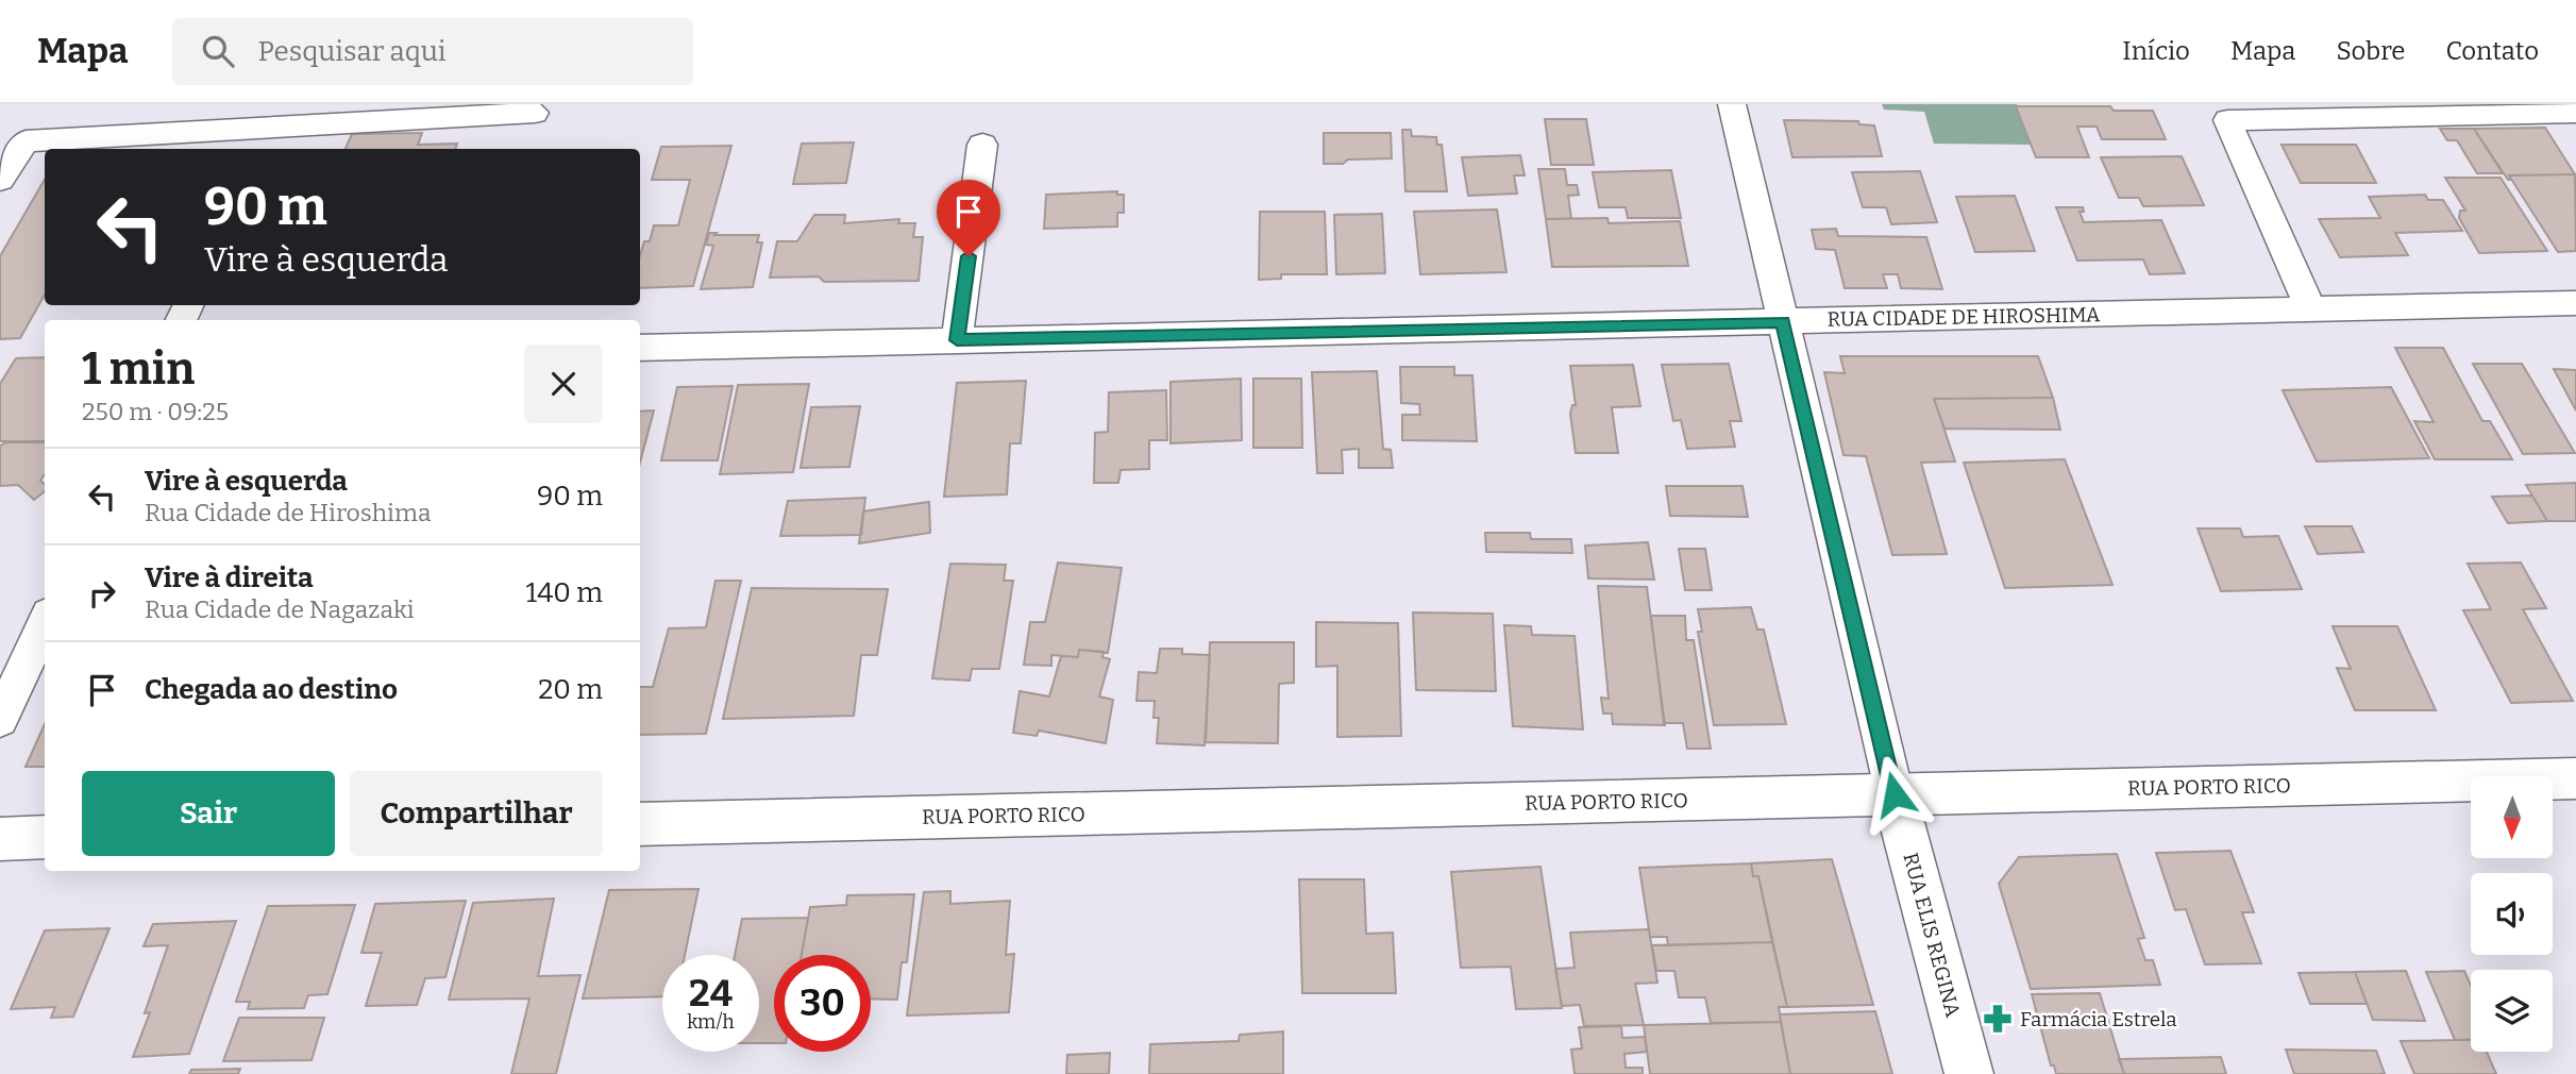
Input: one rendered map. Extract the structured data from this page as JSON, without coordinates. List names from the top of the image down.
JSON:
{
  "streets": {
    "main road": ["RUA PORTO RICO", "RUA ELIS REGINA"],
    "street": ["RUA CIDADE DE HIROSHIMA"]
  },
  "crossings": [
    ["RUA PORTO RICO", "RUA ELIS REGINA"]
  ],
  "places": {
    "pharmacy": ["Farmácia Estrela"]
  },
  "north": "bottom",
  "page": {
    "header": "Mapa",
    "search": "Pesquisar aqui",
    "nav": [
      "Início",
      "Mapa",
      "Sobre",
      "Contato"
    ],
    "turn": ["90 m", "Vire à esquerda"],
    "heading": ["1 min", "250 m · 09:25"],
    "list": [
      {
        "name": "Vire à esquerda",
        "note": "Rua Cidade de Hiroshima",
        "value": "90 m"
      },
      {
        "name": "Vire à direita",
        "note": "Rua Cidade de Nagazaki",
        "value": "140 m"
      },
      {
        "name": "Chegada ao destino",
        "value": "20 m"
      }
    ],
    "buttons": ["Sair", "Compartilhar"],
    "speed": "24 km/h",
    "limit": "30"
  }
}
